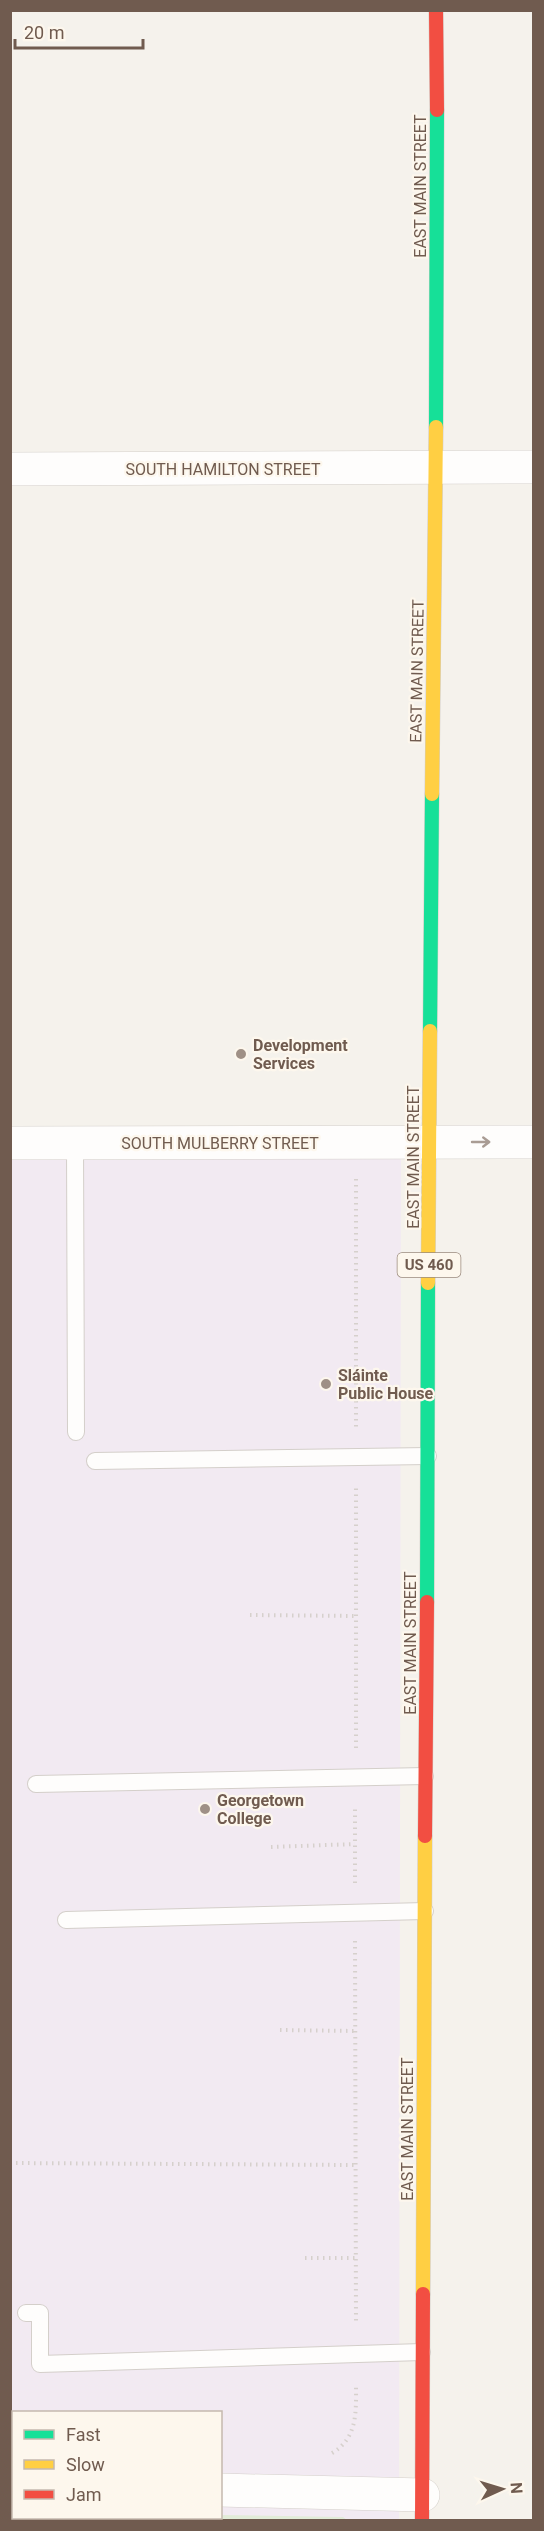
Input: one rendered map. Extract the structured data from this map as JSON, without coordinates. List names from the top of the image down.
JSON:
{
  "streets": {
    "main road": ["EAST MAIN STREET", "US 460"],
    "street": ["SOUTH HAMILTON STREET", "SOUTH MULBERRY STREET"]
  },
  "crossings": [
    ["EAST MAIN STREET", "SOUTH HAMILTON STREET"],
    ["EAST MAIN STREET", "SOUTH MULBERRY STREET"]
  ],
  "places": ["Development Services", "Sláinte Public House", "Georgetown College"],
  "legend": ["Fast", "Slow", "Jam"],
  "scale_bar": "20 m",
  "north": "right"
}
